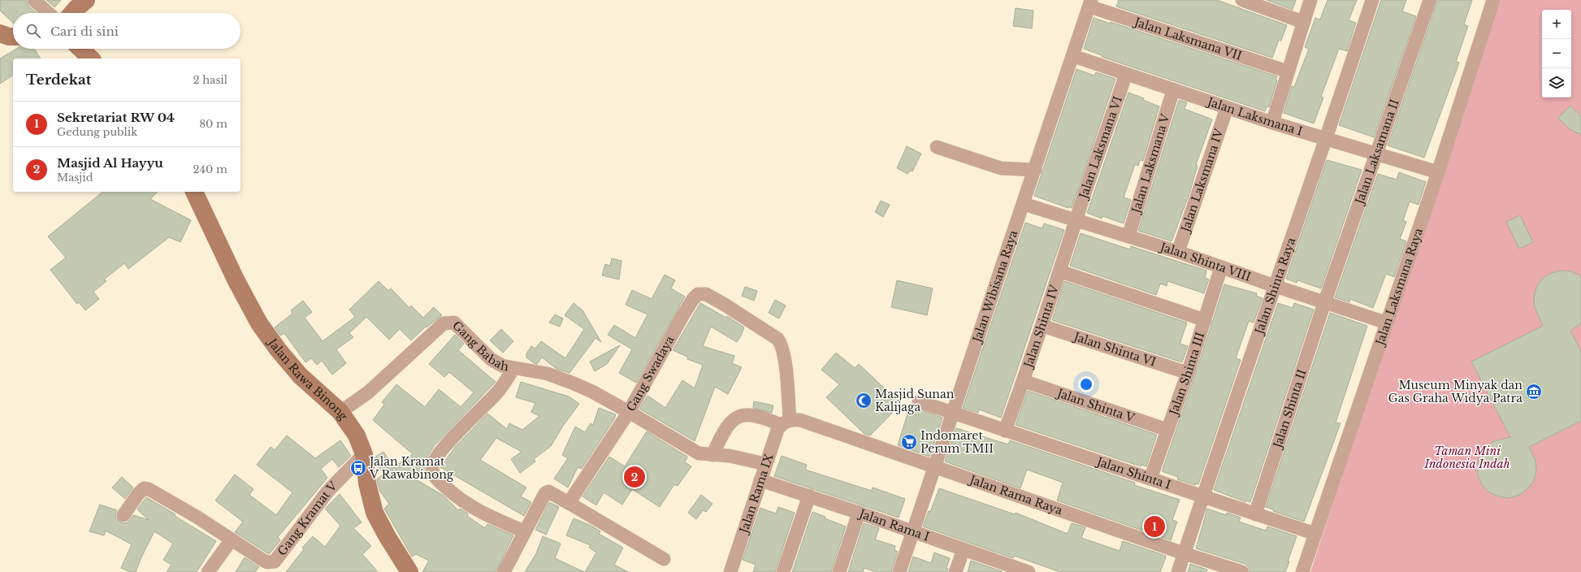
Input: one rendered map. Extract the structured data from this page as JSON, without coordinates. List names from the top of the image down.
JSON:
{
  "streets": {
    "main road": ["Jalan Rawa Binong"],
    "street": [
      "Jalan Laksmana VII",
      "Jalan Laksmana I",
      "Jalan Laksmana VI",
      "Jalan Laksamana II",
      "Jalan Laksmana V",
      "Jalan Laksmana IV",
      "Jalan Shinta VIII",
      "Jalan Wibisana Raya",
      "Jalan Shinta Raya",
      "Jalan Laksmana Raya",
      "Jalan Shinta IV",
      "Gang Babah",
      "Jalan Shinta VI",
      "Jalan Shinta III",
      "Gang Swadaya",
      "Jalan Shinta V",
      "Jalan Shinta II",
      "Jalan Shinta I",
      "Jalan Rama IX",
      "Jalan Rama Raya",
      "Gang Kramat V",
      "Jalan Rama I"
    ]
  },
  "crossings": [
    ["Jalan Laksmana VII", "Jalan Wibisana Raya"],
    ["Jalan Laksmana I", "Jalan Laksmana VI"],
    ["Jalan Laksmana I", "Jalan Laksamana II"],
    ["Jalan Laksmana I", "Jalan Laksmana V"],
    ["Jalan Laksmana I", "Jalan Laksmana IV"],
    ["Jalan Laksmana I", "Jalan Wibisana Raya"],
    ["Jalan Laksmana I", "Jalan Shinta Raya"],
    ["Jalan Laksmana I", "Jalan Laksmana Raya"],
    ["Jalan Laksmana VI", "Jalan Shinta VIII"],
    ["Jalan Laksmana VI", "Jalan Shinta IV"],
    ["Jalan Laksamana II", "Jalan Shinta VIII"],
    ["Jalan Laksamana II", "Jalan Shinta II"],
    ["Jalan Laksmana V", "Jalan Shinta VIII"],
    ["Jalan Laksmana IV", "Jalan Shinta VIII"],
    ["Jalan Shinta VIII", "Jalan Wibisana Raya"],
    ["Jalan Shinta VIII", "Jalan Shinta Raya"],
    ["Jalan Shinta VIII", "Jalan Laksmana Raya"],
    ["Jalan Shinta VIII", "Jalan Shinta IV"],
    ["Jalan Shinta VIII", "Jalan Shinta III"],
    ["Jalan Shinta VIII", "Jalan Shinta II"],
    ["Jalan Wibisana Raya", "Jalan Shinta I"],
    ["Jalan Wibisana Raya", "Jalan Rama Raya"],
    ["Jalan Wibisana Raya", "Jalan Rama I"],
    ["Jalan Shinta Raya", "Jalan Shinta I"],
    ["Jalan Shinta Raya", "Jalan Rama Raya"],
    ["Jalan Laksmana Raya", "Jalan Shinta I"],
    ["Jalan Shinta IV", "Jalan Shinta VI"],
    ["Jalan Shinta IV", "Jalan Shinta V"],
    ["Jalan Shinta IV", "Jalan Shinta I"],
    ["Gang Babah", "Gang Swadaya"],
    ["Gang Babah", "Jalan Rawa Binong"],
    ["Gang Babah", "Jalan Rama IX"],
    ["Gang Babah", "Jalan Rama Raya"],
    ["Jalan Shinta VI", "Jalan Shinta III"],
    ["Jalan Shinta III", "Jalan Shinta V"],
    ["Jalan Shinta III", "Jalan Shinta I"],
    ["Gang Swadaya", "Jalan Rama IX"],
    ["Gang Swadaya", "Jalan Rama Raya"],
    ["Jalan Rawa Binong", "Gang Kramat V"],
    ["Jalan Shinta II", "Jalan Shinta I"],
    ["Jalan Rama IX", "Jalan Rama Raya"],
    ["Jalan Rama IX", "Jalan Rama I"]
  ],
  "parks": ["Taman Mini Indonesia Indah"],
  "places": {
    "museum": ["Museum Minyak dan Gas Graha Widya Patra"],
    "mosque": ["Masjid Sunan Kalijaga"],
    "supermarket": ["Indomaret Perum TMII"],
    "bus stop": ["Jalan Kramat V Rawabinong"]
  },
  "page": {
    "map_buttons": ["+", "−"],
    "search": "Cari di sini",
    "heading": ["Terdekat", "2 hasil"],
    "list": [
      {
        "mark": "1",
        "name": "Sekretariat RW 04",
        "note": "Gedung publik",
        "value": "80 m"
      },
      {
        "mark": "2",
        "name": "Masjid Al Hayyu",
        "note": "Masjid",
        "value": "240 m"
      }
    ],
    "pins": ["2", "1"]
  }
}
